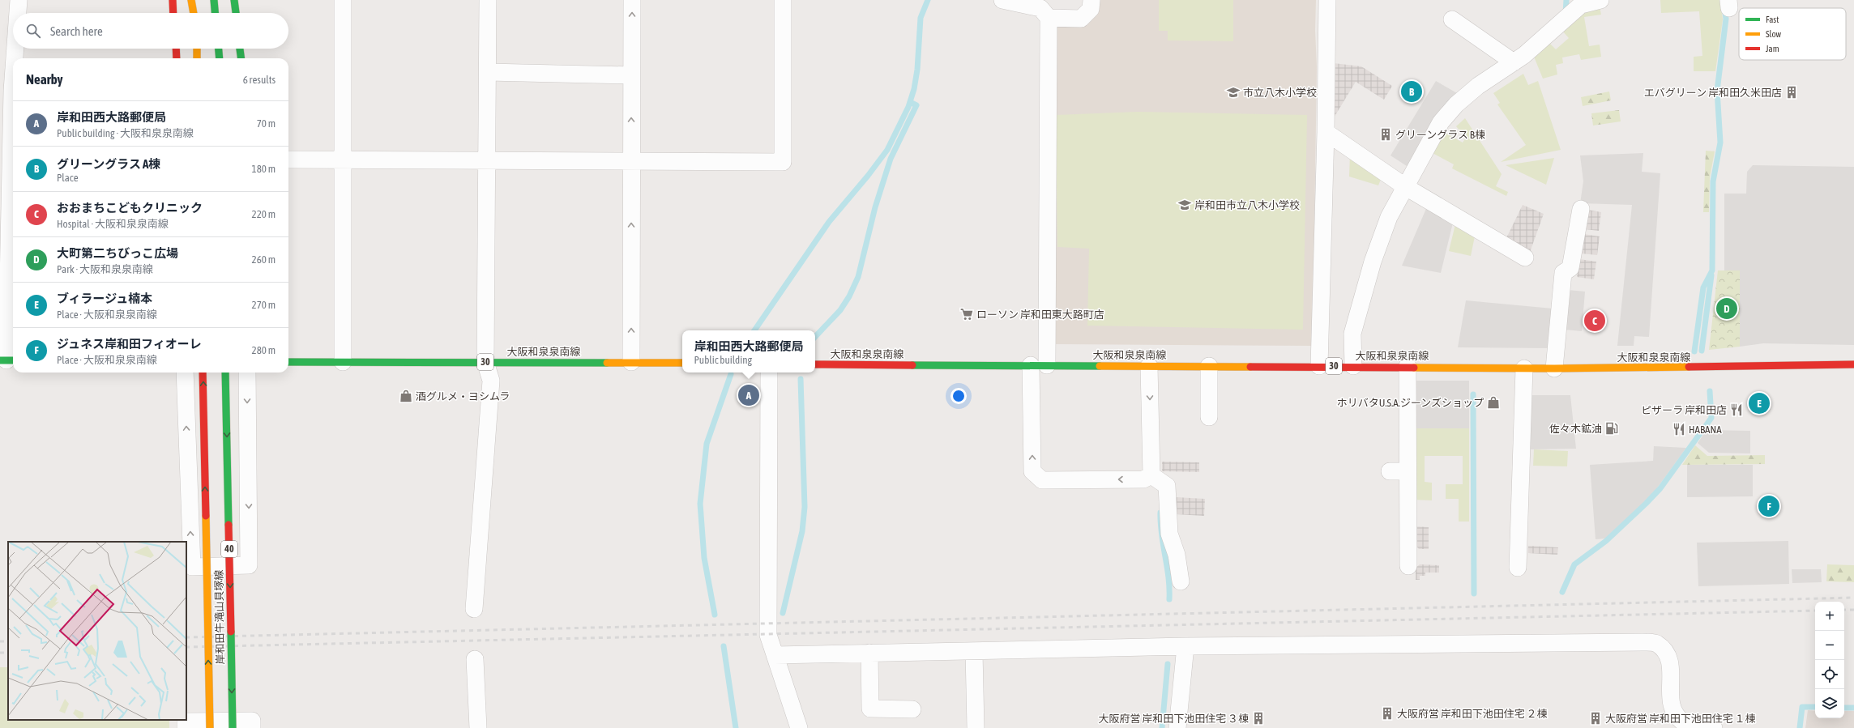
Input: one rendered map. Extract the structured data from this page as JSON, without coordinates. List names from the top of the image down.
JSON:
{
  "streets": {
    "main road": [
      "大阪和泉泉南線",
      "30",
      "40",
      "岸和田牛滝山貝塚線"
    ]
  },
  "places": {
    "school or university": ["市立八木小学校", "岸和田市立八木小学校"],
    "building": [
      "エバグリーン 岸和田久米田店",
      "グリーングラス B棟",
      "大阪府営 岸和田下池田住宅 ２棟",
      "大阪府営 岸和田下池田住宅 ３棟",
      "大阪府営 岸和田下池田住宅 １棟"
    ],
    "supermarket": ["ローソン 岸和田東大路町店"],
    "shop": ["酒グルメ・ヨシムラ", "ホリバタU.S.A.ジーンズショップ"],
    "restaurant": ["ピザーラ 岸和田店", "HABANA"],
    "fuel station": ["佐々木鉱油"]
  },
  "legend": ["Fast", "Slow", "Jam"],
  "page": {
    "search": "Search here",
    "heading": ["Nearby", "6 results"],
    "pins": [
      "B",
      "D",
      "C",
      "A",
      "E",
      "F"
    ],
    "list": [
      {
        "mark": "A",
        "name": "岸和田西大路郵便局",
        "note": "Public building · 大阪和泉泉南線",
        "value": "70 m"
      },
      {
        "mark": "B",
        "name": "グリーングラス A棟",
        "note": "Place",
        "value": "180 m"
      },
      {
        "mark": "C",
        "name": "おおまちこどもクリニック",
        "note": "Hospital · 大阪和泉泉南線",
        "value": "220 m"
      },
      {
        "mark": "D",
        "name": "大町第二ちびっこ広場",
        "note": "Park · 大阪和泉泉南線",
        "value": "260 m"
      },
      {
        "mark": "E",
        "name": "ブィラージュ楠本",
        "note": "Place · 大阪和泉泉南線",
        "value": "270 m"
      },
      {
        "mark": "F",
        "name": "ジュネス岸和田フィオーレ",
        "note": "Place · 大阪和泉泉南線",
        "value": "280 m"
      }
    ],
    "popup": ["岸和田西大路郵便局", "Public building"],
    "map_buttons": ["+", "−"]
  }
}
